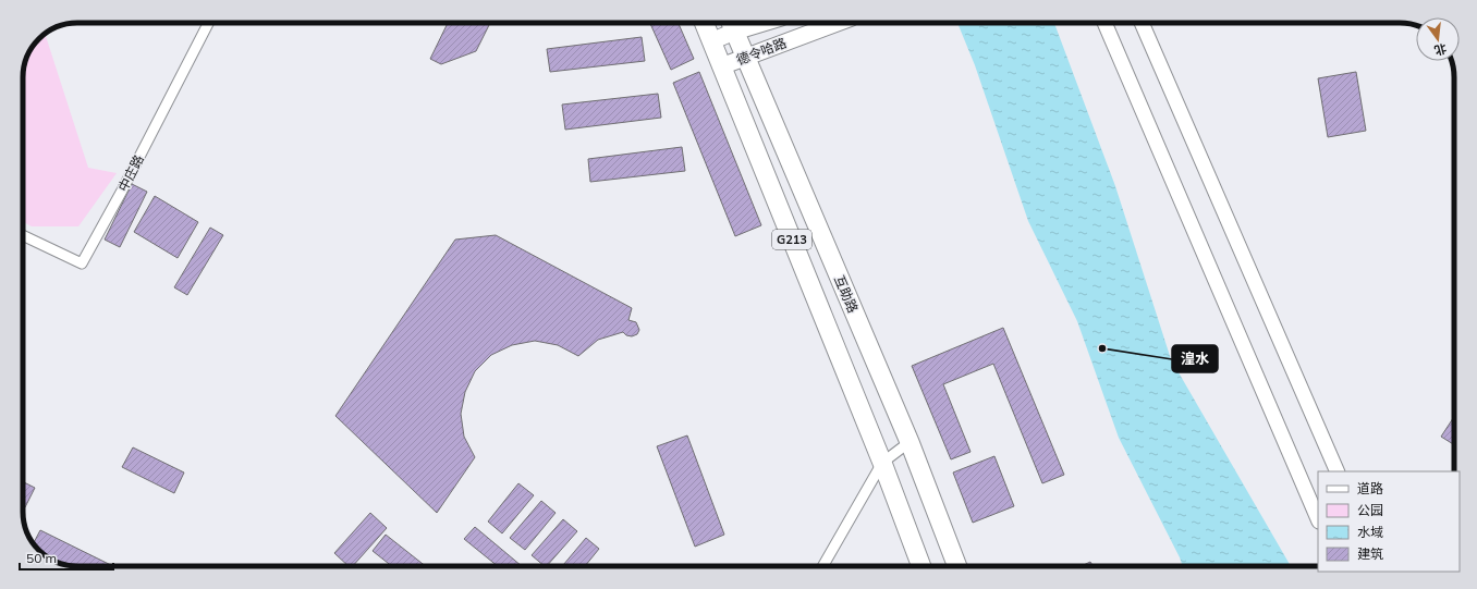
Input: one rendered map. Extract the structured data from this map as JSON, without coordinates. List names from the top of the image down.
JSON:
{
  "streets": {
    "highway": ["G213", "互助路"],
    "main road": ["德令哈路"],
    "street": ["中庄路"]
  },
  "crossings": [
    ["德令哈路", "G213"],
    ["德令哈路", "互助路"]
  ],
  "places": ["湟水"],
  "legend": [
    "道路",
    "公园",
    "水域",
    "建筑"
  ],
  "scale_bar": "50 m",
  "north": "bottom"
}
